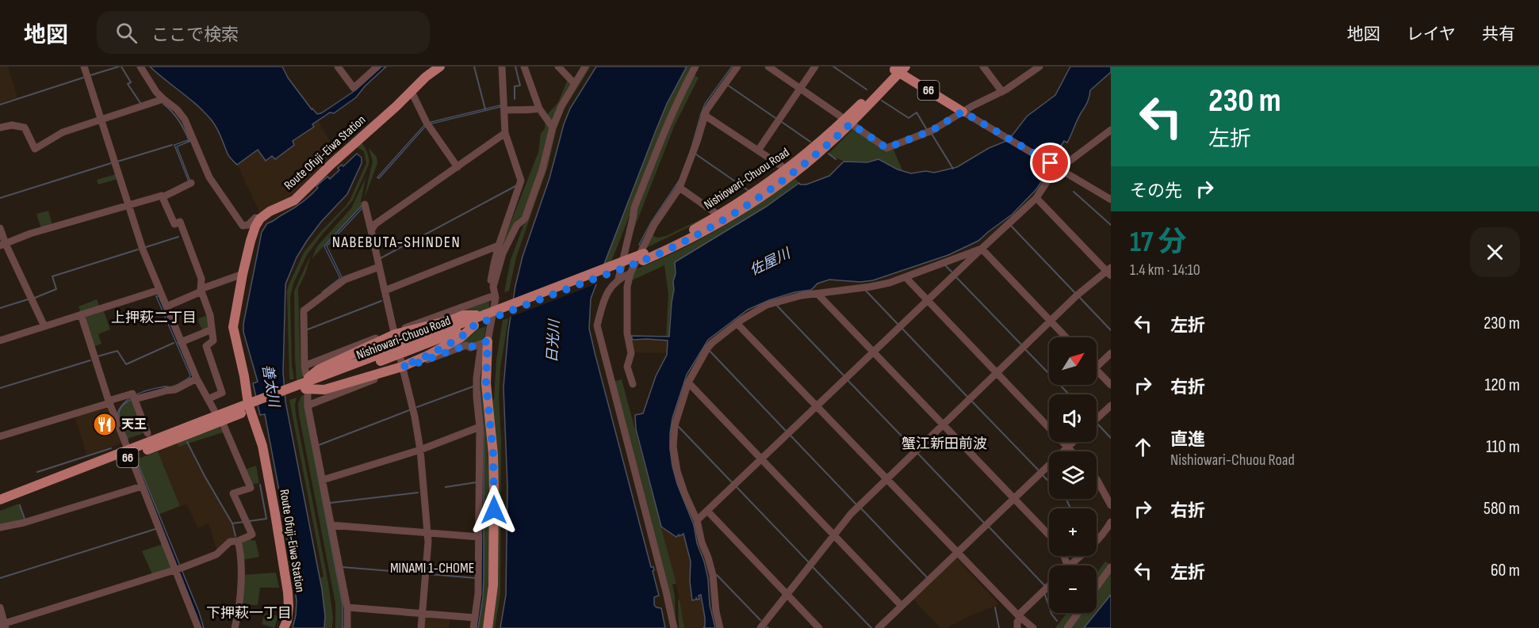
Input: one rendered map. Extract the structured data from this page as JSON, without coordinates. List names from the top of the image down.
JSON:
{
  "streets": {
    "main road": ["66", "Route Ofuji-Eiwa Station", "Nishiowari-Chuou Road"]
  },
  "crossings": [
    ["66", "Nishiowari-Chuou Road"],
    ["Route Ofuji-Eiwa Station", "Nishiowari-Chuou Road"]
  ],
  "districts": [
    "NABEBUTA-SHINDEN",
    "上押萩二丁目",
    "蟹江新田前波",
    "MINAMI 1-CHOME",
    "下押萩一丁目"
  ],
  "water": ["佐屋川", "日光川", "善太川"],
  "places": {
    "restaurant": ["天王"]
  },
  "north": "top right",
  "page": {
    "header": "地図",
    "search": "ここで検索",
    "nav": ["地図", "レイヤ", "共有"],
    "turn": ["230 m", "左折"],
    "then": "その先",
    "heading": ["17 分", "1.4 km · 14:10"],
    "list": [
      {
        "name": "左折",
        "value": "230 m"
      },
      {
        "name": "右折",
        "value": "120 m"
      },
      {
        "name": "直進",
        "note": "Nishiowari-Chuou Road",
        "value": "110 m"
      },
      {
        "name": "右折",
        "value": "580 m"
      },
      {
        "name": "左折",
        "value": "60 m"
      }
    ],
    "map_buttons": ["+", "−"]
  }
}
